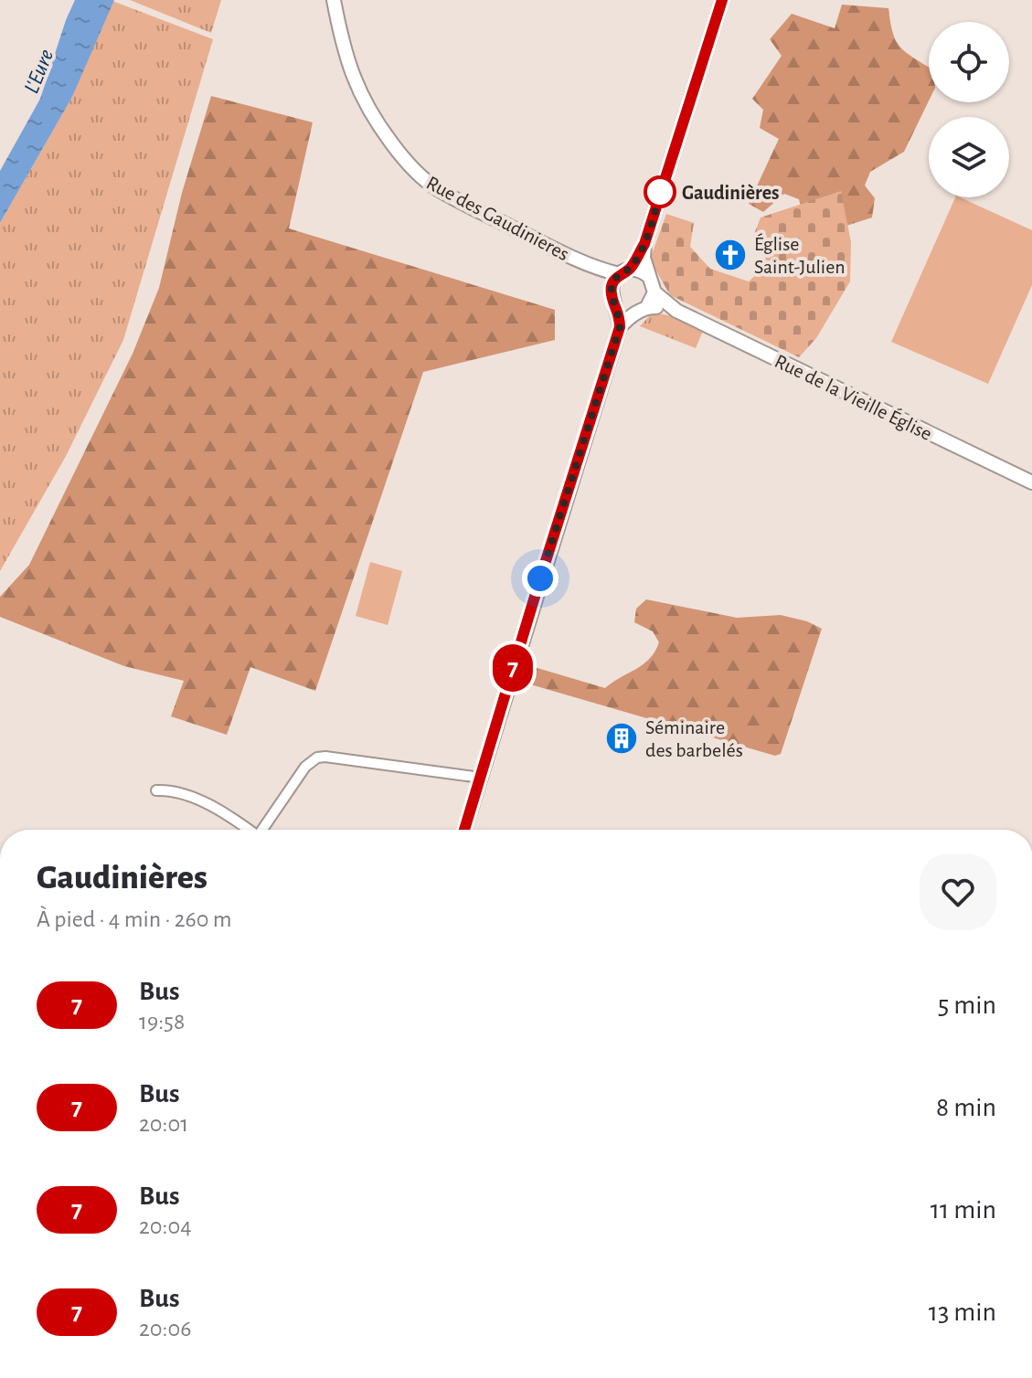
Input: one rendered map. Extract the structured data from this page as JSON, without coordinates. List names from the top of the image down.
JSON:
{
  "streets": {
    "main road": ["Rue des Gaudinieres", "Rue de la Vieille Église"]
  },
  "water": ["L'Eure"],
  "places": {
    "other": ["Gaudinières"],
    "church": ["Église Saint-Julien"],
    "building": ["Séminaire des barbelés"]
  },
  "lines": ["bus line 7"],
  "page": {
    "on_map": "7",
    "heading": ["Gaudinières", "À pied · 4 min · 260 m"],
    "list": [
      {
        "mark": "7",
        "name": "Bus",
        "note": "19:58",
        "value": "5 min"
      },
      {
        "mark": "7",
        "name": "Bus",
        "note": "20:01",
        "value": "8 min"
      },
      {
        "mark": "7",
        "name": "Bus",
        "note": "20:04",
        "value": "11 min"
      },
      {
        "mark": "7",
        "name": "Bus",
        "note": "20:06",
        "value": "13 min"
      }
    ]
  }
}
